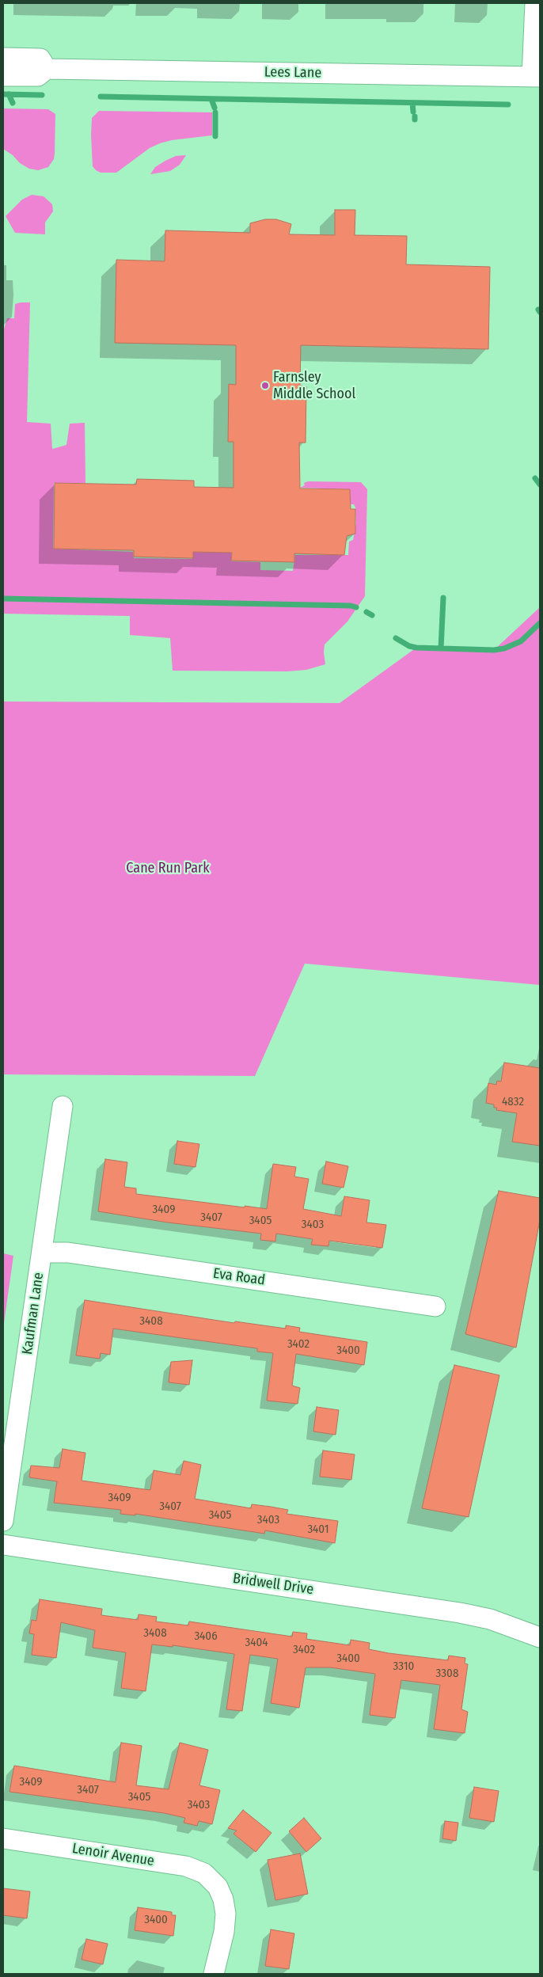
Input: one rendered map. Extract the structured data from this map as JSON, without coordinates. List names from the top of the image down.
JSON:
{
  "streets": {
    "street": [
      "Lees Lane",
      "Eva Road",
      "Kaufman Lane",
      "Bridwell Drive",
      "Lenoir Avenue"
    ]
  },
  "crossings": [
    ["Eva Road", "Kaufman Lane"]
  ],
  "parks": ["Cane Run Park"],
  "places": ["Farnsley Middle School"],
  "house_numbers": [
    "4832",
    "3409",
    "3407",
    "3405",
    "3403",
    "3408",
    "3402",
    "3400",
    "3409",
    "3407",
    "3405",
    "3403",
    "3401",
    "3408",
    "3406",
    "3404",
    "3402",
    "3400",
    "3310",
    "3308",
    "3409",
    "3407",
    "3405",
    "3403",
    "3400"
  ]
}
